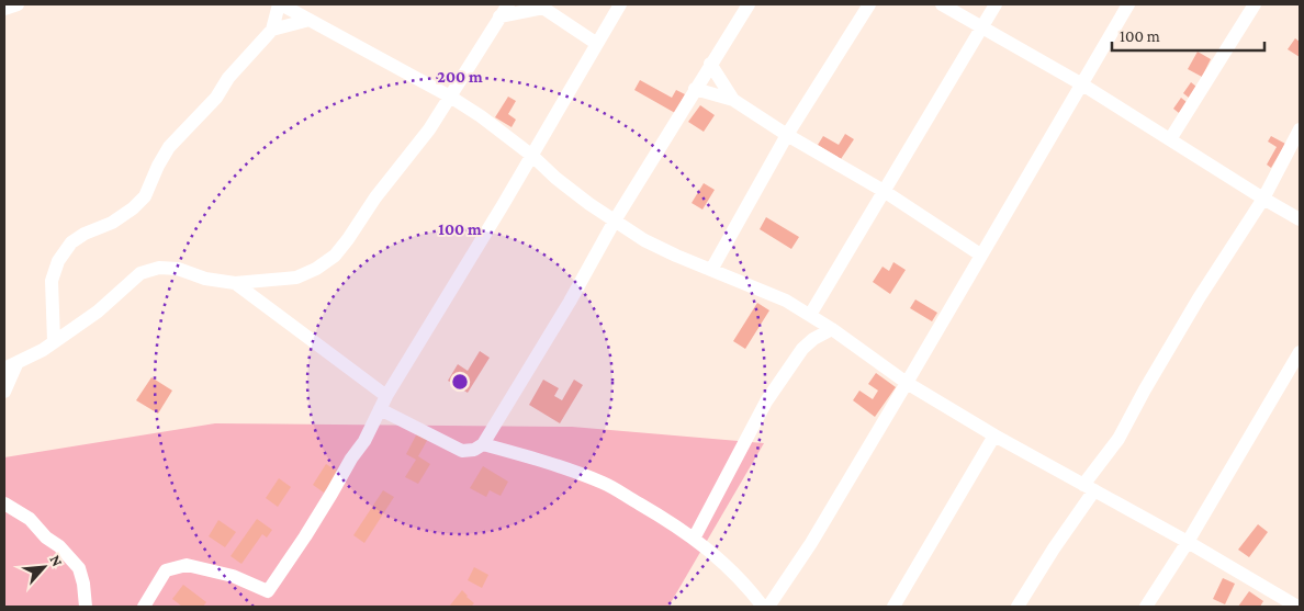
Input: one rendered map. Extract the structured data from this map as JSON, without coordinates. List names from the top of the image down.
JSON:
{
  "scale_bar": "100 m",
  "north": "top right",
  "rings": ["200 m", "100 m"]
}
